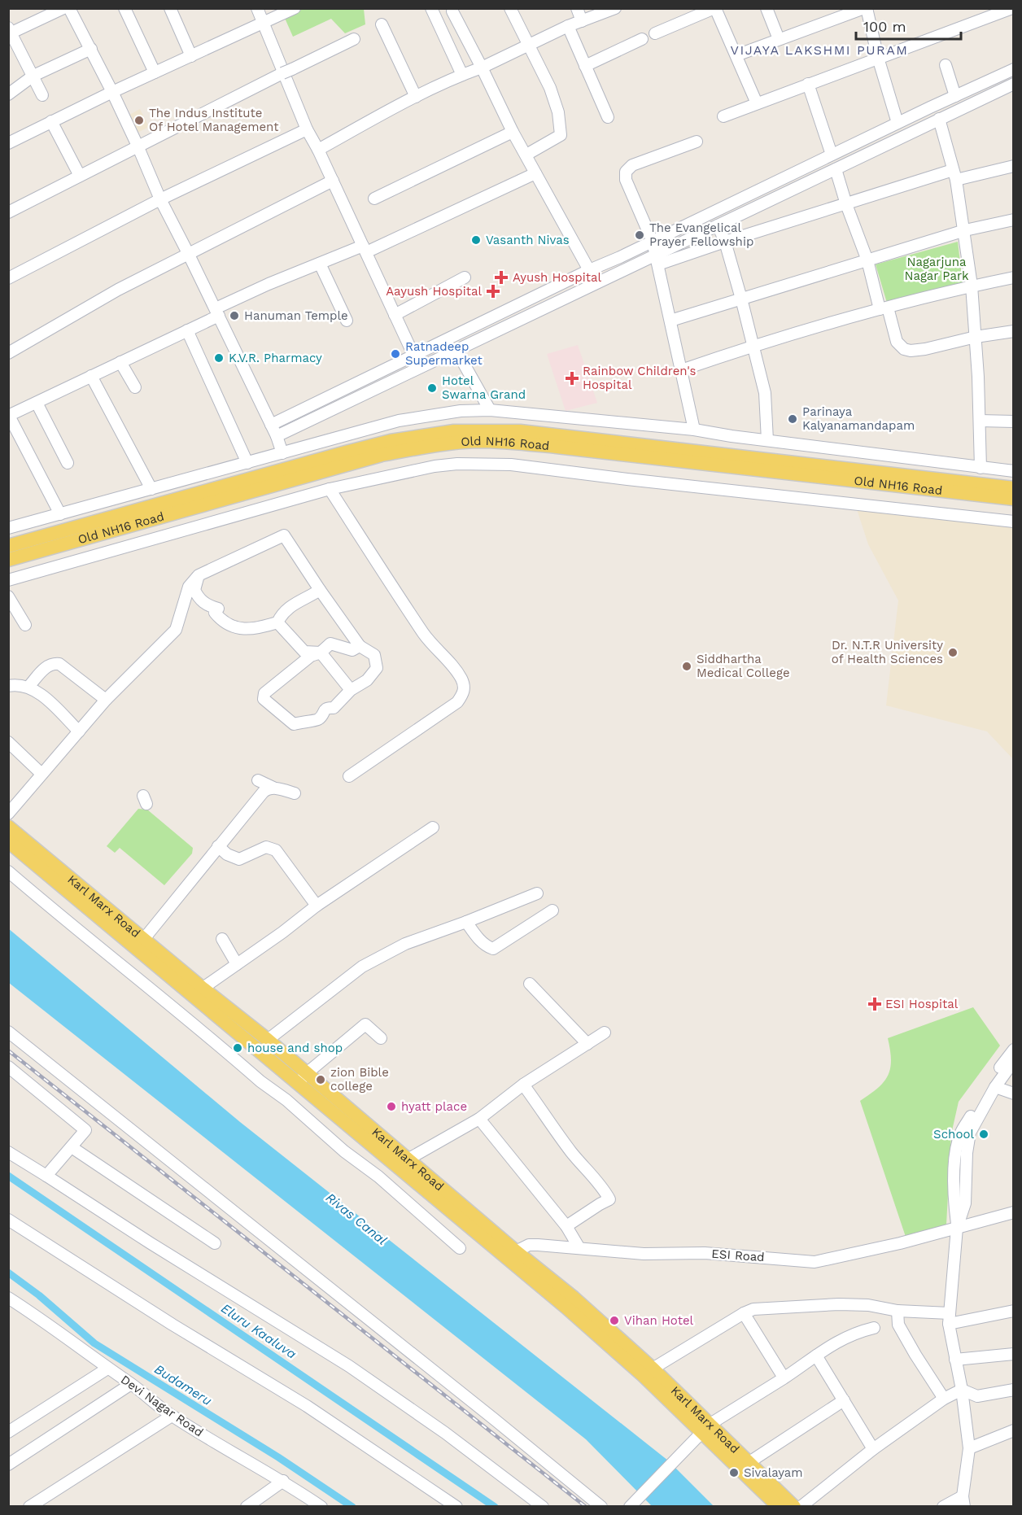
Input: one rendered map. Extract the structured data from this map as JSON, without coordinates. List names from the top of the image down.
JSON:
{
  "streets": {
    "main road": ["Old NH16 Road", "Karl Marx Road"],
    "street": ["ESI Road", "Devi Nagar Road"]
  },
  "crossings": [
    ["Karl Marx Road", "ESI Road"]
  ],
  "districts": ["VIJAYA LAKSHMI PURAM"],
  "water": ["Rivas Canal", "Eluru Kaaluva", "Budameru"],
  "parks": ["Nagarjuna Nagar Park"],
  "places": {
    "other": [
      "The Indus Institute Of Hotel Management",
      "The Evangelical Prayer Fellowship",
      "Vasanth Nivas",
      "Hanuman Temple",
      "Ratnadeep Supermarket",
      "K.V.R. Pharmacy",
      "Hotel Swarna Grand",
      "Parinaya Kalyanamandapam",
      "Dr. N.T.R University of Health Sciences",
      "Siddhartha Medical College",
      "house and shop",
      "zion Bible college",
      "hyatt place",
      "School",
      "Vihan Hotel",
      "Sivalayam"
    ],
    "health": [
      "Ayush Hospital",
      "Aayush Hospital",
      "Rainbow Children's Hospital",
      "ESI Hospital"
    ]
  },
  "scale_bar": "100 m"
}
